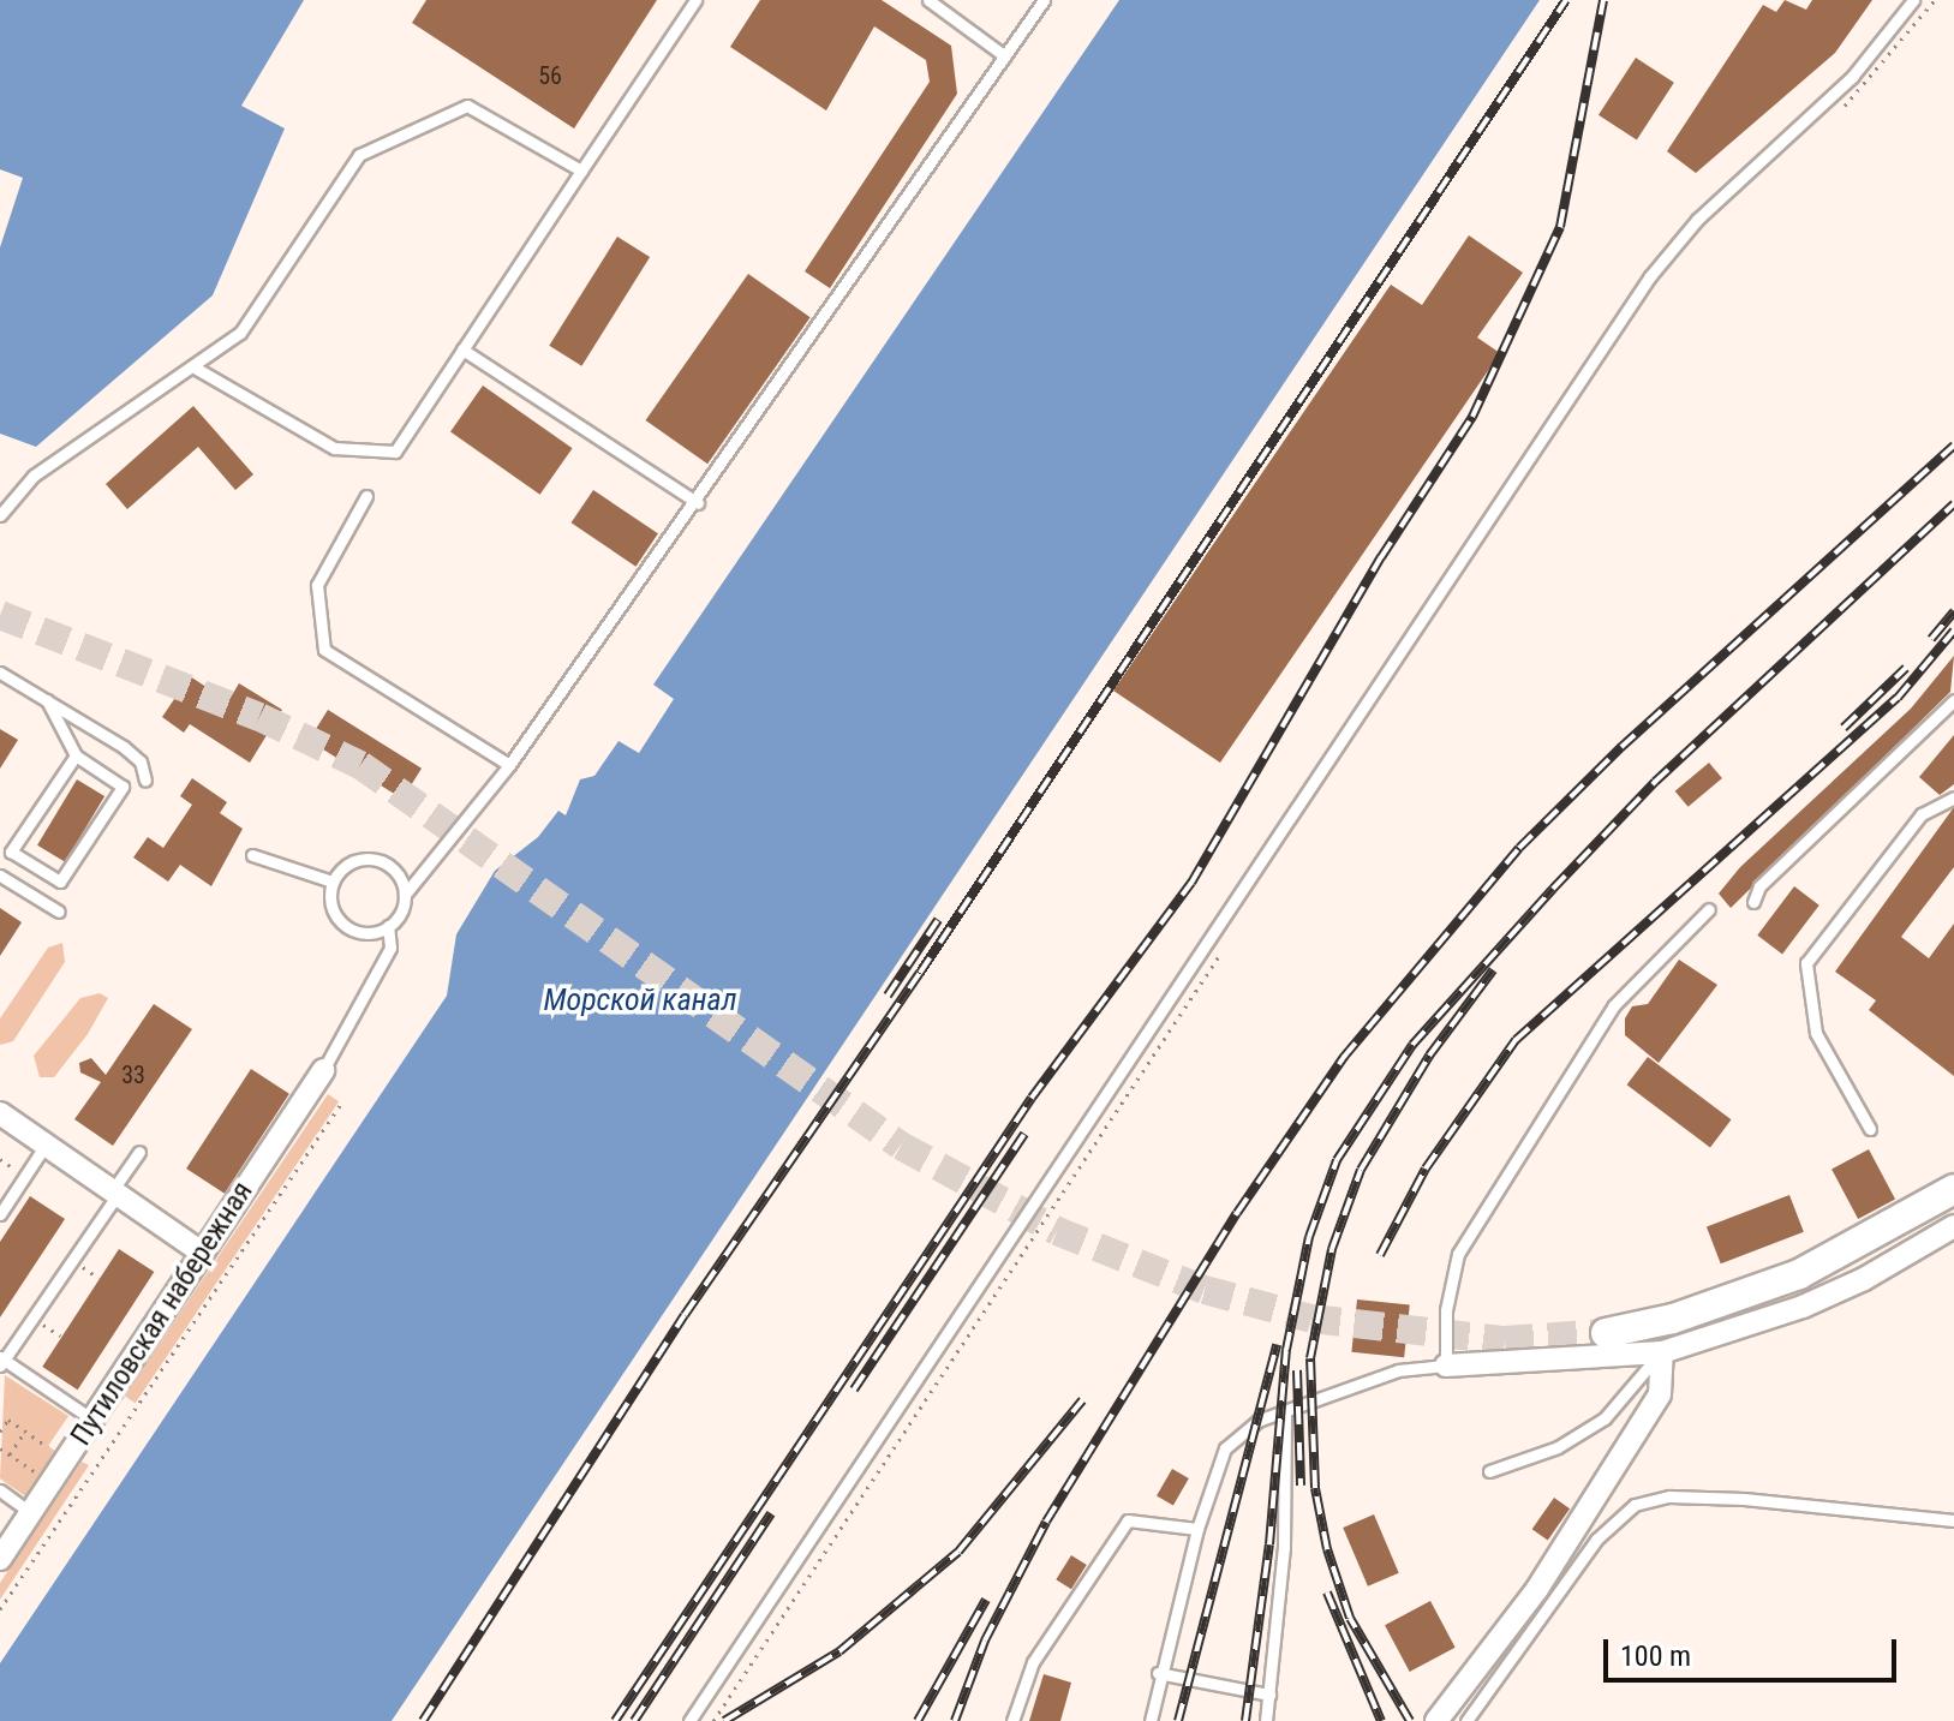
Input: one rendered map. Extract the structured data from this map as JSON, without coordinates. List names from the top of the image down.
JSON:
{
  "streets": {
    "street": ["Путиловская набережная"]
  },
  "water": ["Морской канал"],
  "house_numbers": ["56", "33"],
  "scale_bar": "100 m"
}
